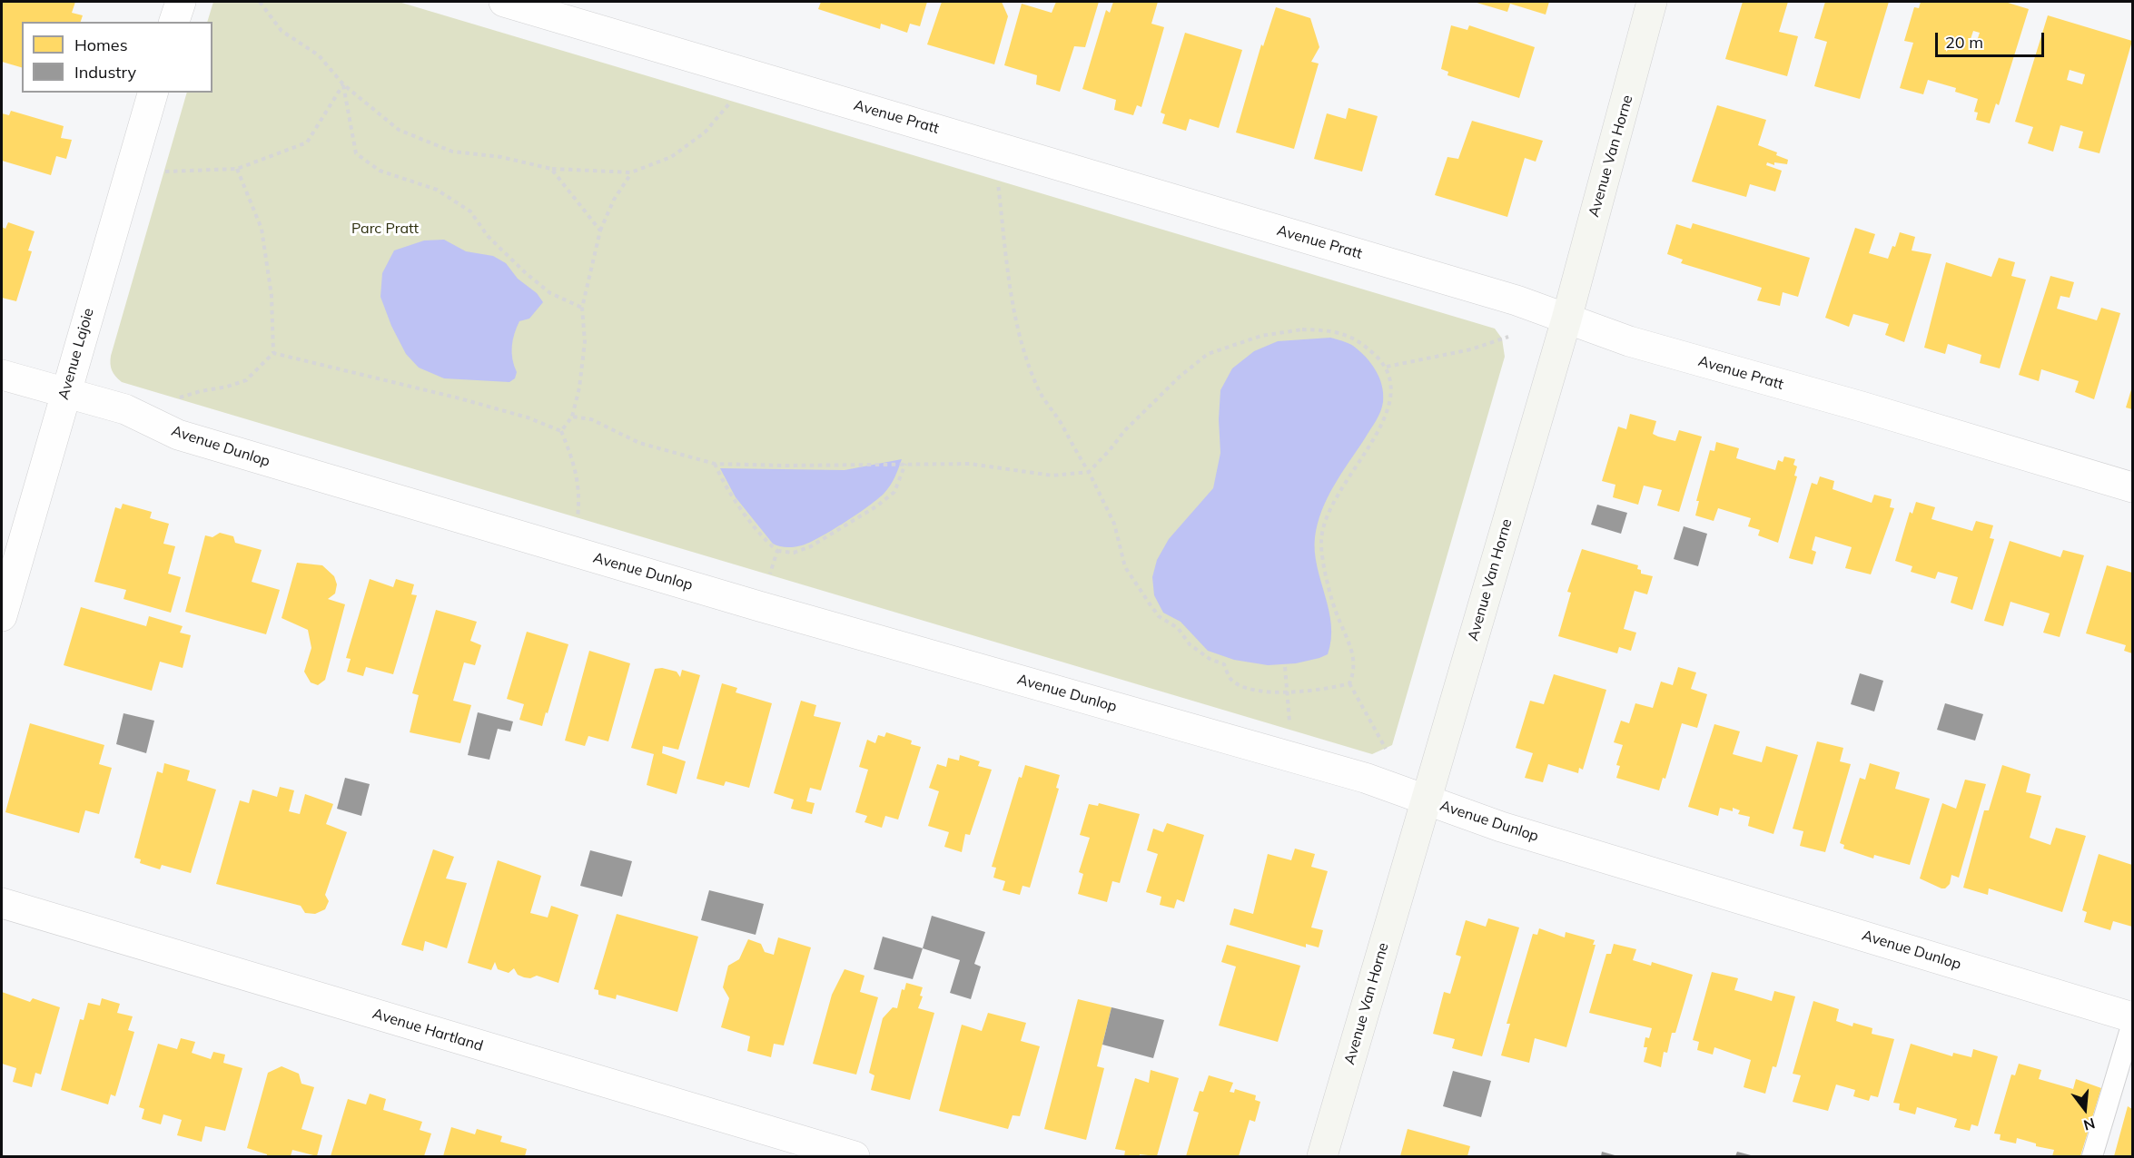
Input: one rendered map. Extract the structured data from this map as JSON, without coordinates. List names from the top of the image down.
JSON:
{
  "streets": {
    "main road": ["Avenue Van Horne"],
    "street": [
      "Avenue Pratt",
      "Avenue Lajoie",
      "Avenue Dunlop",
      "Avenue Hartland"
    ]
  },
  "crossings": [
    ["Avenue Pratt", "Avenue Van Horne"],
    ["Avenue Van Horne", "Avenue Dunlop"],
    ["Avenue Lajoie", "Avenue Dunlop"]
  ],
  "parks": ["Parc Pratt"],
  "legend": ["Homes", "Industry"],
  "scale_bar": "20 m",
  "north": "bottom"
}
